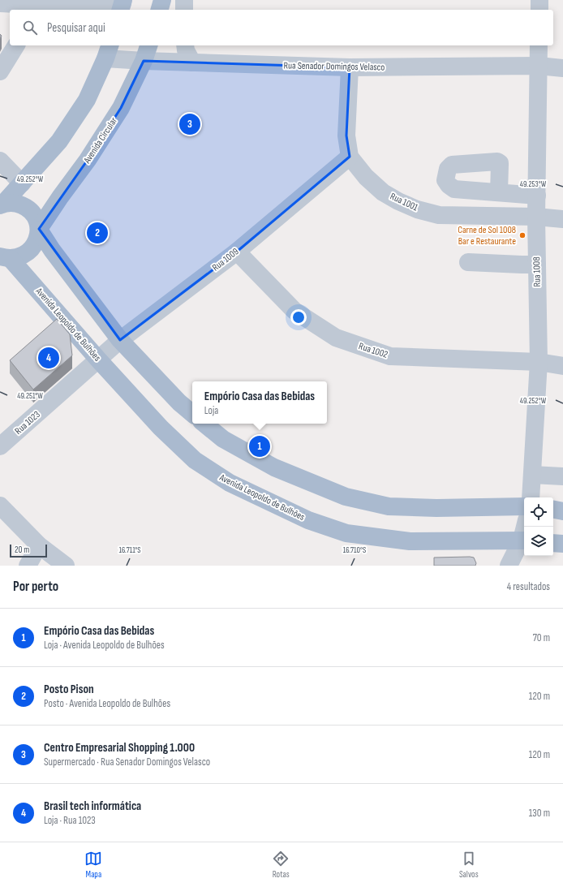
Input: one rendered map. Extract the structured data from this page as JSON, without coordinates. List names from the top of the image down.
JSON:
{
  "streets": {
    "main road": ["Avenida Circular", "Avenida Leopoldo de Bulhões"],
    "street": [
      "Rua Senador Domingos Velasco",
      "Rua 1001",
      "Rua 1009",
      "Rua 1008",
      "Rua 1002",
      "Rua 1023"
    ]
  },
  "crossings": [
    ["Rua Senador Domingos Velasco", "Avenida Circular"],
    ["Rua Senador Domingos Velasco", "Rua 1001"],
    ["Rua Senador Domingos Velasco", "Rua 1008"],
    ["Avenida Circular", "Avenida Leopoldo de Bulhões"],
    ["Rua 1001", "Rua 1009"],
    ["Rua 1001", "Rua 1008"],
    ["Rua 1009", "Avenida Leopoldo de Bulhões"],
    ["Rua 1009", "Rua 1002"],
    ["Rua 1009", "Rua 1023"],
    ["Rua 1008", "Rua 1002"],
    ["Avenida Leopoldo de Bulhões", "Rua 1023"]
  ],
  "places": ["Carne de Sol 1008 Bar e Restaurante"],
  "scale_bar": "20 m",
  "page": {
    "search": "Pesquisar aqui",
    "pins": [
      "3",
      "2",
      "4",
      "1"
    ],
    "popup": ["Empório Casa das Bebidas", "Loja"],
    "scale": "20 m",
    "heading": ["Por perto", "4 resultados"],
    "list": [
      {
        "mark": "1",
        "name": "Empório Casa das Bebidas",
        "note": "Loja · Avenida Leopoldo de Bulhões",
        "value": "70 m"
      },
      {
        "mark": "2",
        "name": "Posto Pison",
        "note": "Posto · Avenida Leopoldo de Bulhões",
        "value": "120 m"
      },
      {
        "mark": "3",
        "name": "Centro Empresarial Shopping 1.000",
        "note": "Supermercado · Rua Senador Domingos Velasco",
        "value": "120 m"
      },
      {
        "mark": "4",
        "name": "Brasil tech informática",
        "note": "Loja · Rua 1023",
        "value": "130 m"
      }
    ],
    "nav": ["Mapa", "Rotas", "Salvos"]
  },
  "coordinates": [
    "49.252°W",
    "49.253°W",
    "49.251°W",
    "16.711°S",
    "16.710°S"
  ]
}
